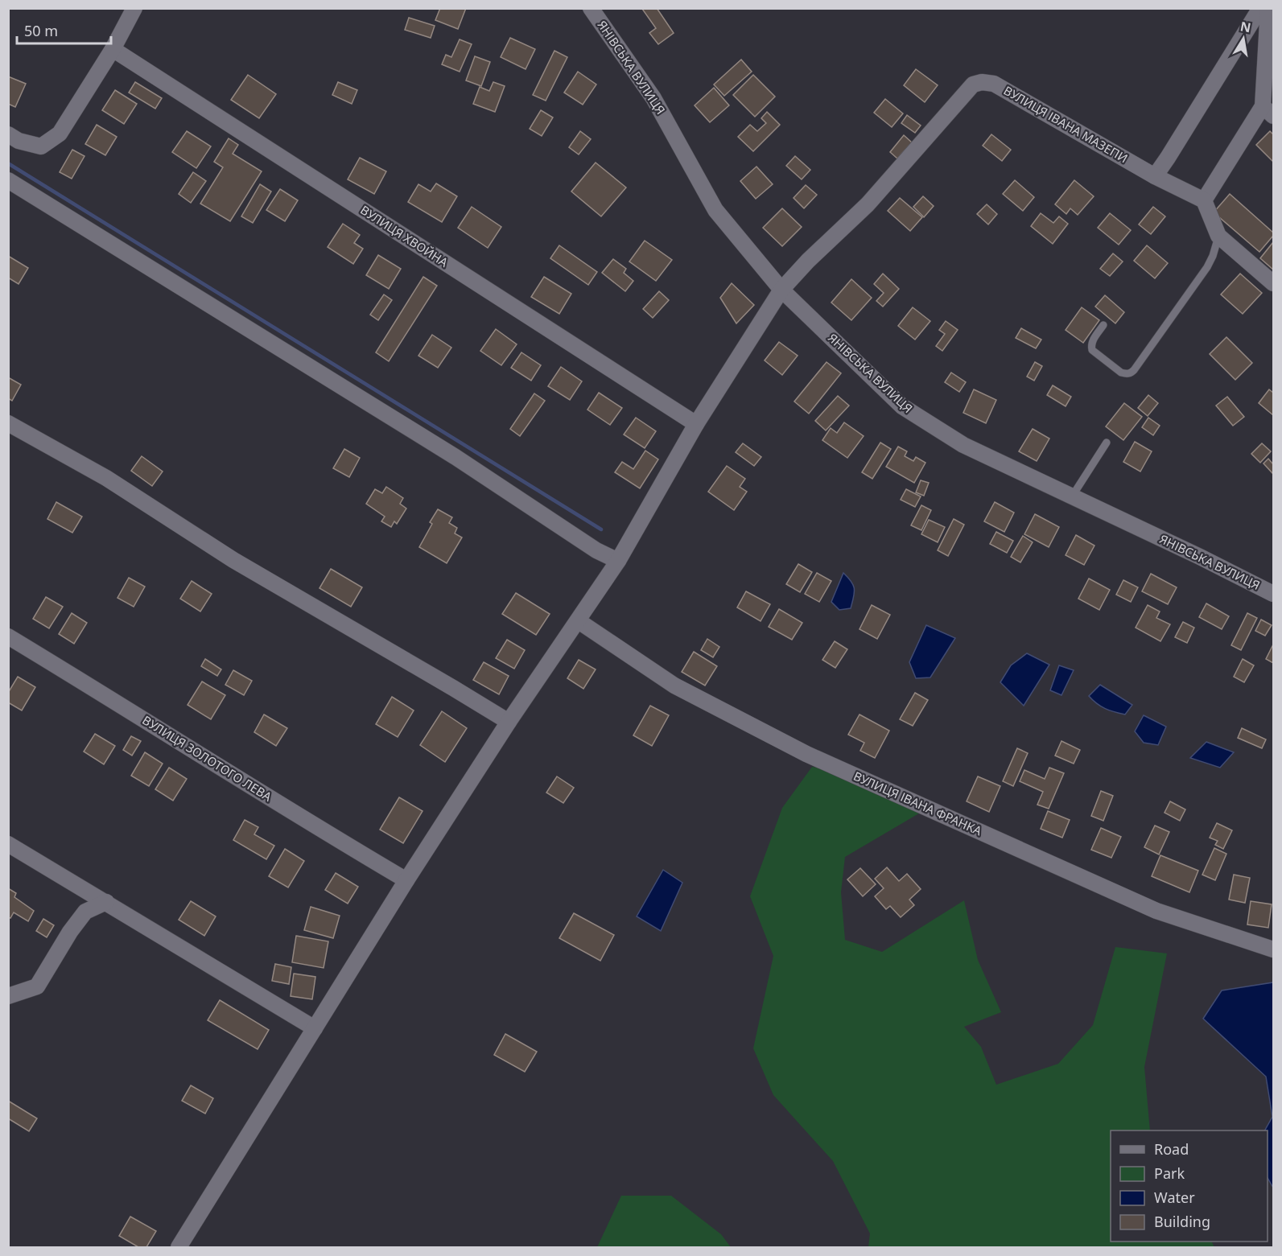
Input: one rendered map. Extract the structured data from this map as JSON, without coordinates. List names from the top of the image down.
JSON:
{
  "streets": {
    "street": [
      "ЯНІВСЬКА ВУЛИЦЯ",
      "ВУЛИЦЯ ІВАНА МАЗЕПИ",
      "ВУЛИЦЯ ХВОЙНА",
      "ВУЛИЦЯ ЗОЛОТОГО ЛЕВА",
      "ВУЛИЦЯ ІВАНА ФРАНКА"
    ]
  },
  "crossings": [
    ["ЯНІВСЬКА ВУЛИЦЯ", "ВУЛИЦЯ ІВАНА МАЗЕПИ"],
    ["ВУЛИЦЯ ІВАНА МАЗЕПИ", "ВУЛИЦЯ ХВОЙНА"],
    ["ВУЛИЦЯ ІВАНА МАЗЕПИ", "ВУЛИЦЯ ЗОЛОТОГО ЛЕВА"],
    ["ВУЛИЦЯ ІВАНА МАЗЕПИ", "ВУЛИЦЯ ІВАНА ФРАНКА"]
  ],
  "legend": [
    "Road",
    "Park",
    "Water",
    "Building"
  ],
  "scale_bar": "50 m",
  "north": "top"
}
